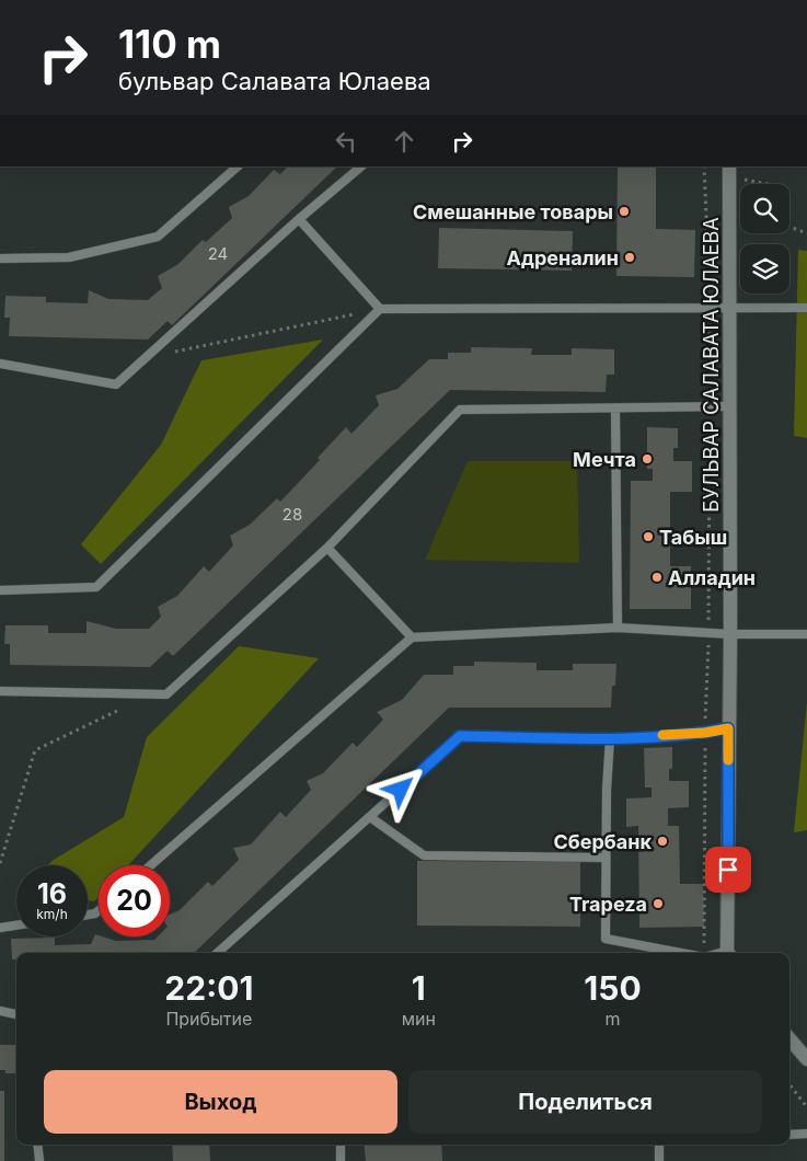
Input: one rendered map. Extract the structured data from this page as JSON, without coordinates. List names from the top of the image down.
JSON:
{
  "streets": {
    "street": ["БУЛЬВАР САЛАВАТА ЮЛАЕВА"]
  },
  "places": [
    "Смешанные товары",
    "Адреналин",
    "Мечта",
    "Табыш",
    "Алладин",
    "Сбербанк",
    "Trapeza"
  ],
  "house_numbers": ["24", "28"],
  "page": {
    "turn": ["110 m", "бульвар Салавата Юлаева"],
    "speed": "16 km/h",
    "limit": "20",
    "eta": [
      "22:01",
      "Прибытие",
      "1",
      "мин",
      "150",
      "m"
    ],
    "buttons": ["Выход", "Поделиться"]
  }
}
